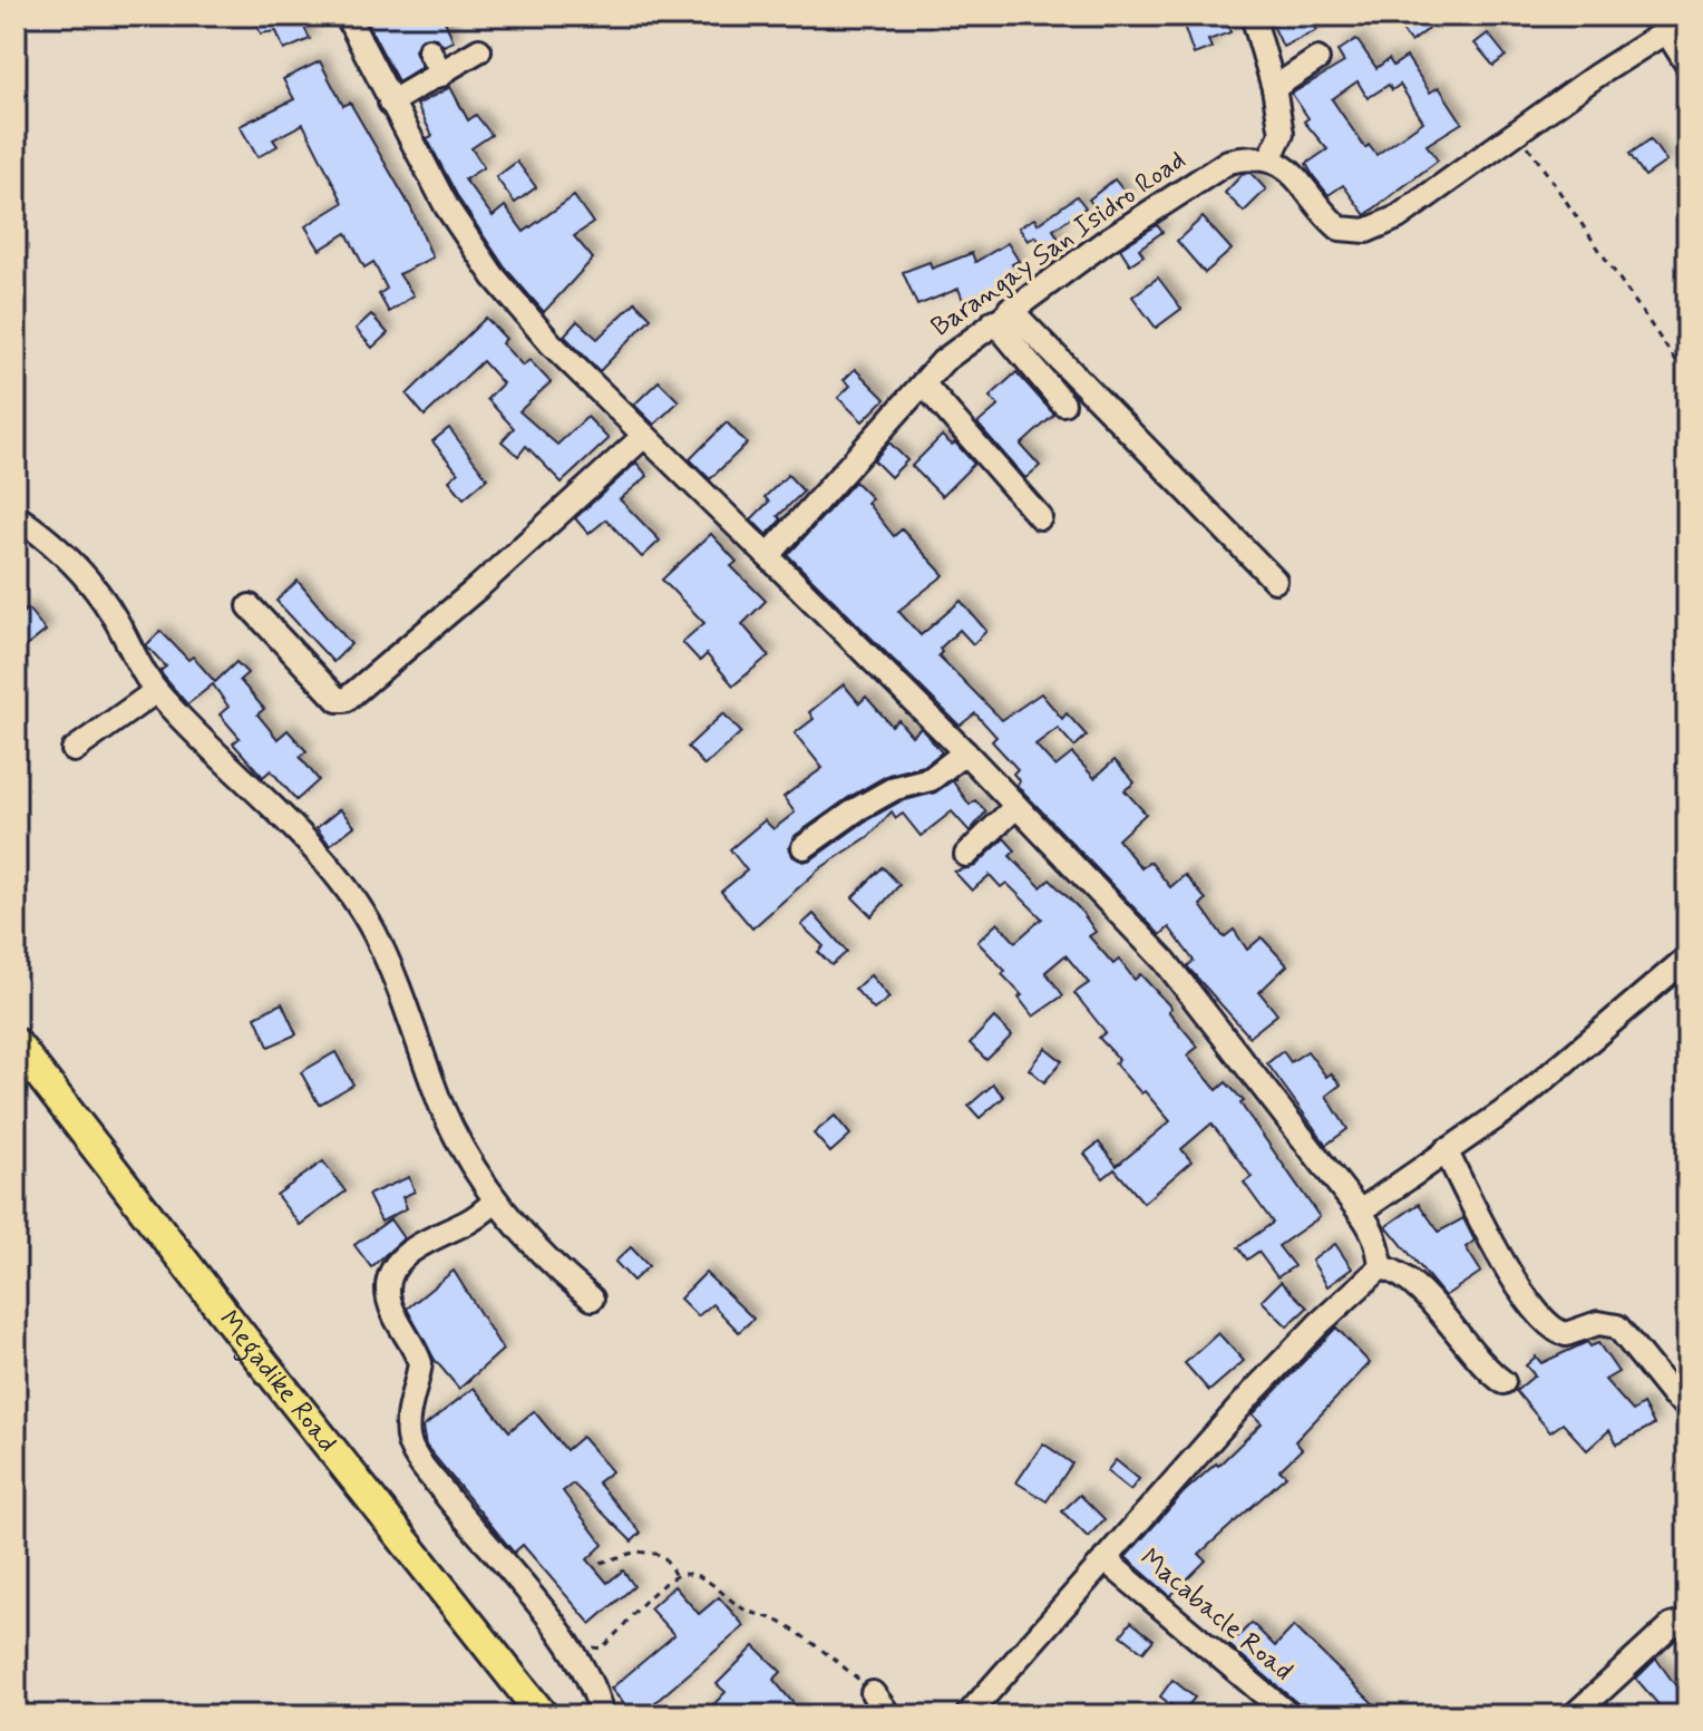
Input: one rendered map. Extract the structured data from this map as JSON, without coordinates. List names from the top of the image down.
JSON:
{
  "streets": {
    "main road": ["Megadike Road"],
    "street": ["Barangay San Isidro Road", "Macabacle Road"]
  }
}
